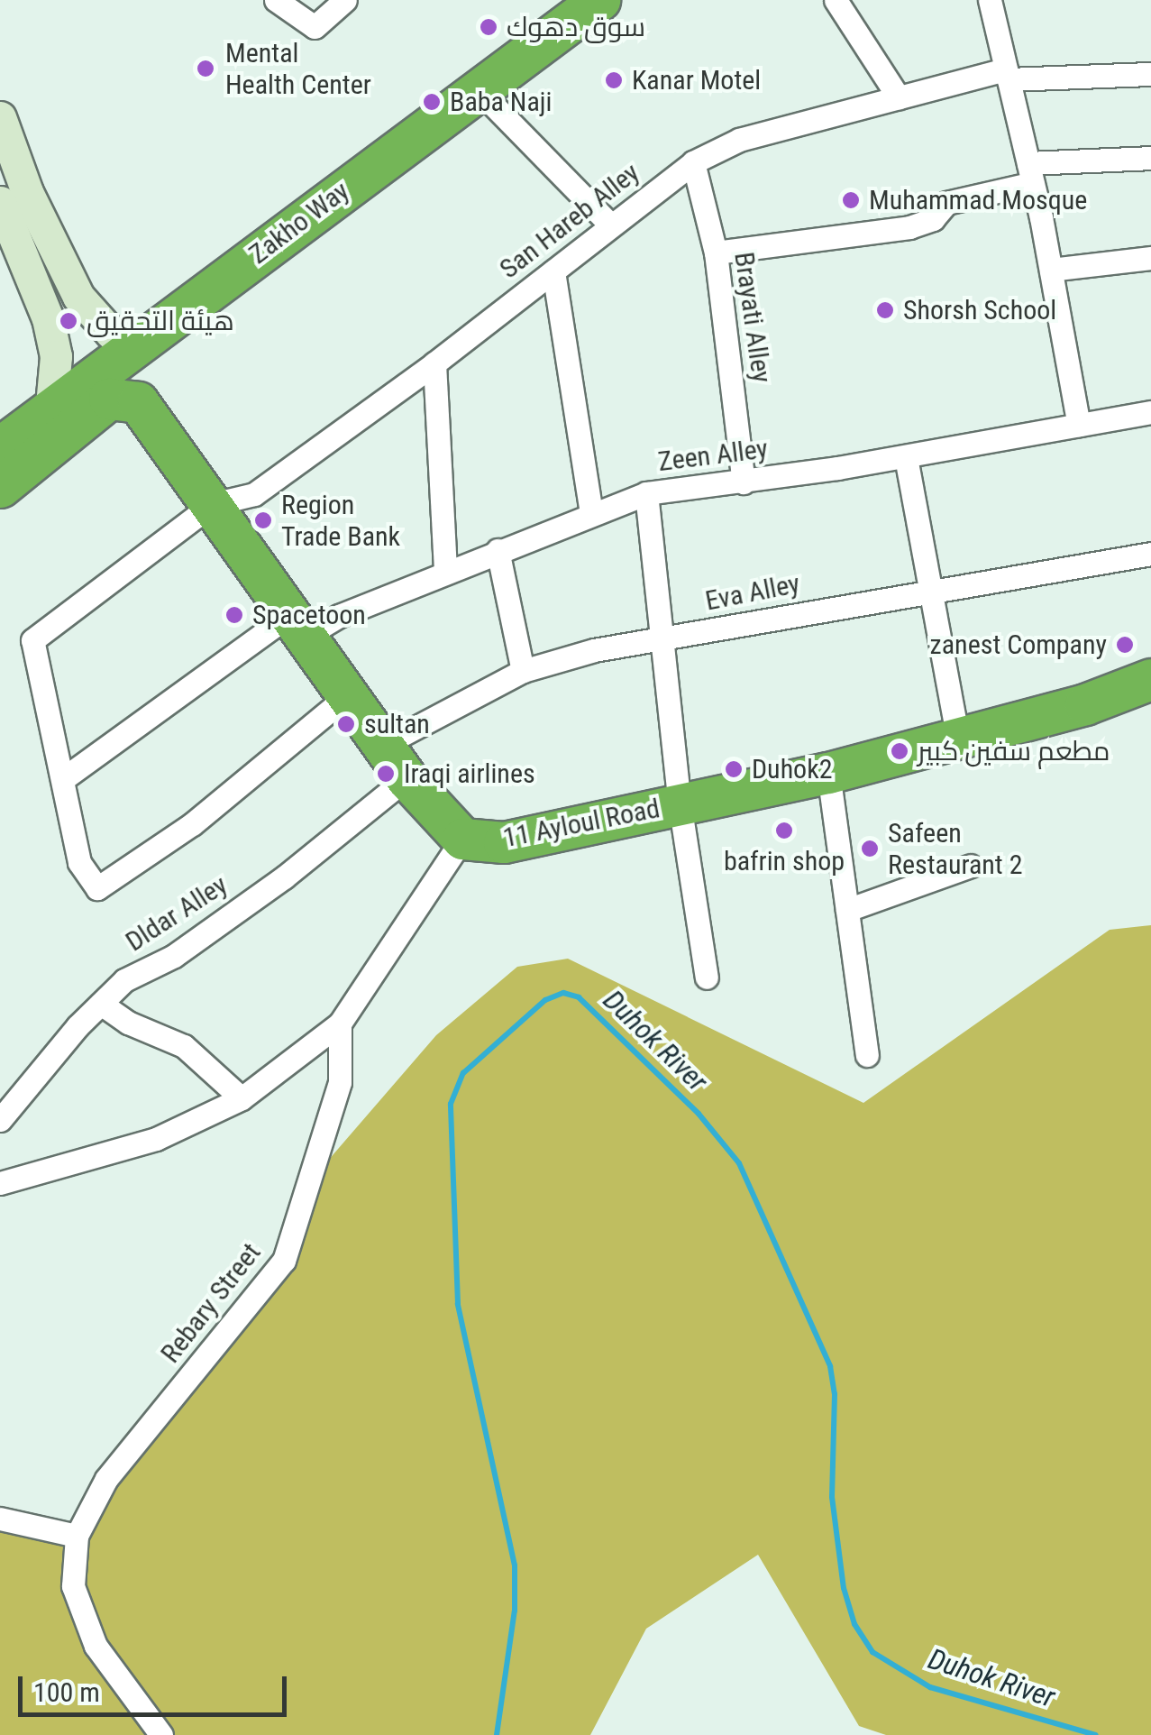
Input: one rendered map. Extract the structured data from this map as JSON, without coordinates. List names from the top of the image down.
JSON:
{
  "streets": {
    "highway": ["Zakho Way", "11 Ayloul Road"],
    "street": [
      "San Hareb Alley",
      "Brayati Alley",
      "Zeen Alley",
      "Eva Alley",
      "Dldar Alley",
      "Rebary Street"
    ]
  },
  "crossings": [
    ["San Hareb Alley", "Brayati Alley"],
    ["Brayati Alley", "Zeen Alley"]
  ],
  "water": ["Duhok River"],
  "places": [
    "سوق دهوك",
    "Mental Health Center",
    "Kanar Motel",
    "Baba Naji",
    "Muhammad Mosque",
    "Shorsh School",
    "هيئة التحقيق",
    "Region Trade Bank",
    "Spacetoon",
    "zanest Company",
    "sultan",
    "مطعم سفين كبير",
    "Duhok2",
    "Iraqi airlines",
    "bafrin shop",
    "Safeen Restaurant 2"
  ],
  "scale_bar": "100 m"
}
